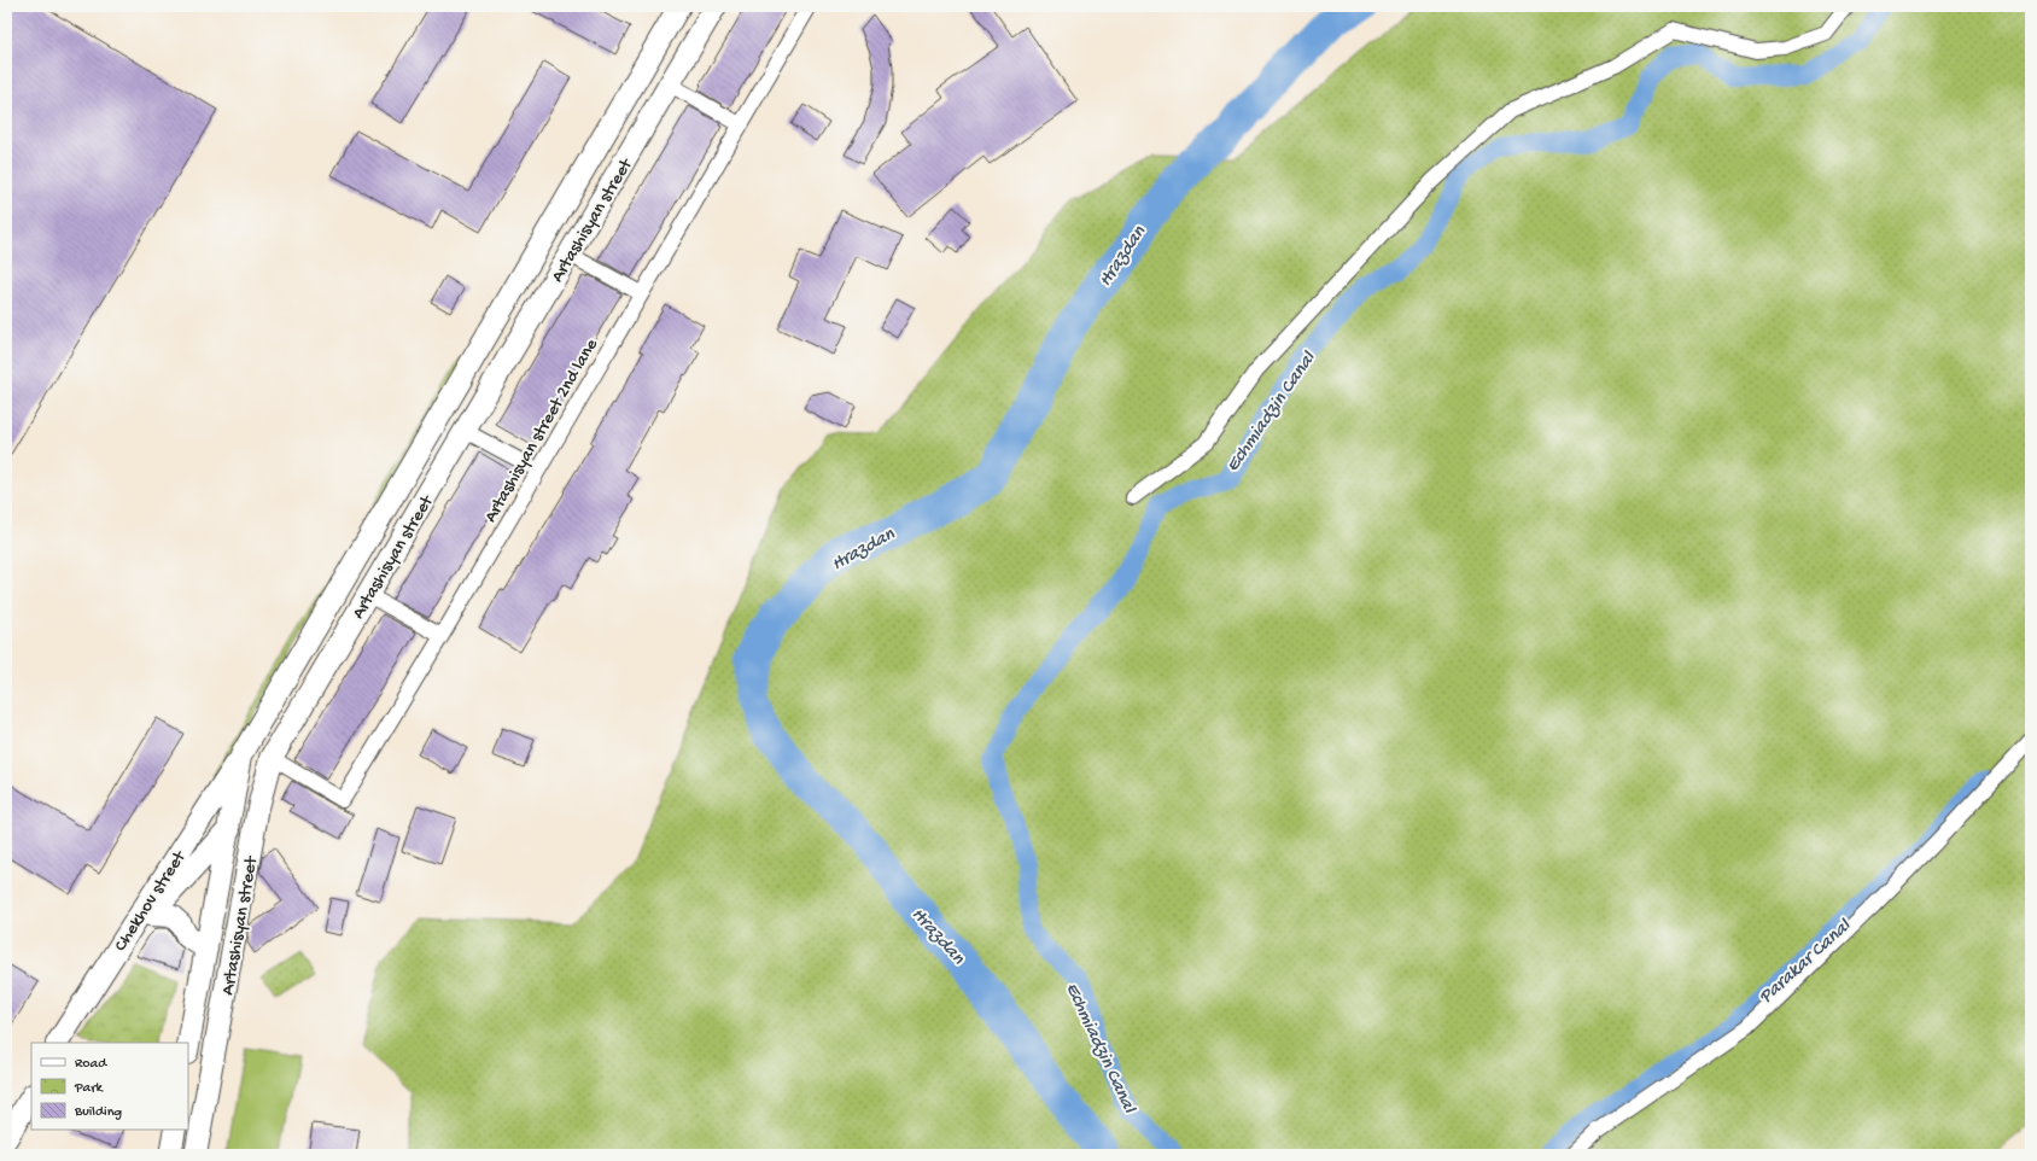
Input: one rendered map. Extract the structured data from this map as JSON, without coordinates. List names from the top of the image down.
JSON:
{
  "streets": {
    "main road": ["Artashisyan street", "Chekhov street"],
    "street": ["Artashisyan street 2nd lane"]
  },
  "crossings": [
    ["Artashisyan street", "Artashisyan street 2nd lane"],
    ["Artashisyan street", "Chekhov street"]
  ],
  "water": ["Hrazdan", "Echmiadzin Canal", "Parakar Canal"],
  "legend": ["Road", "Park", "Building"]
}
